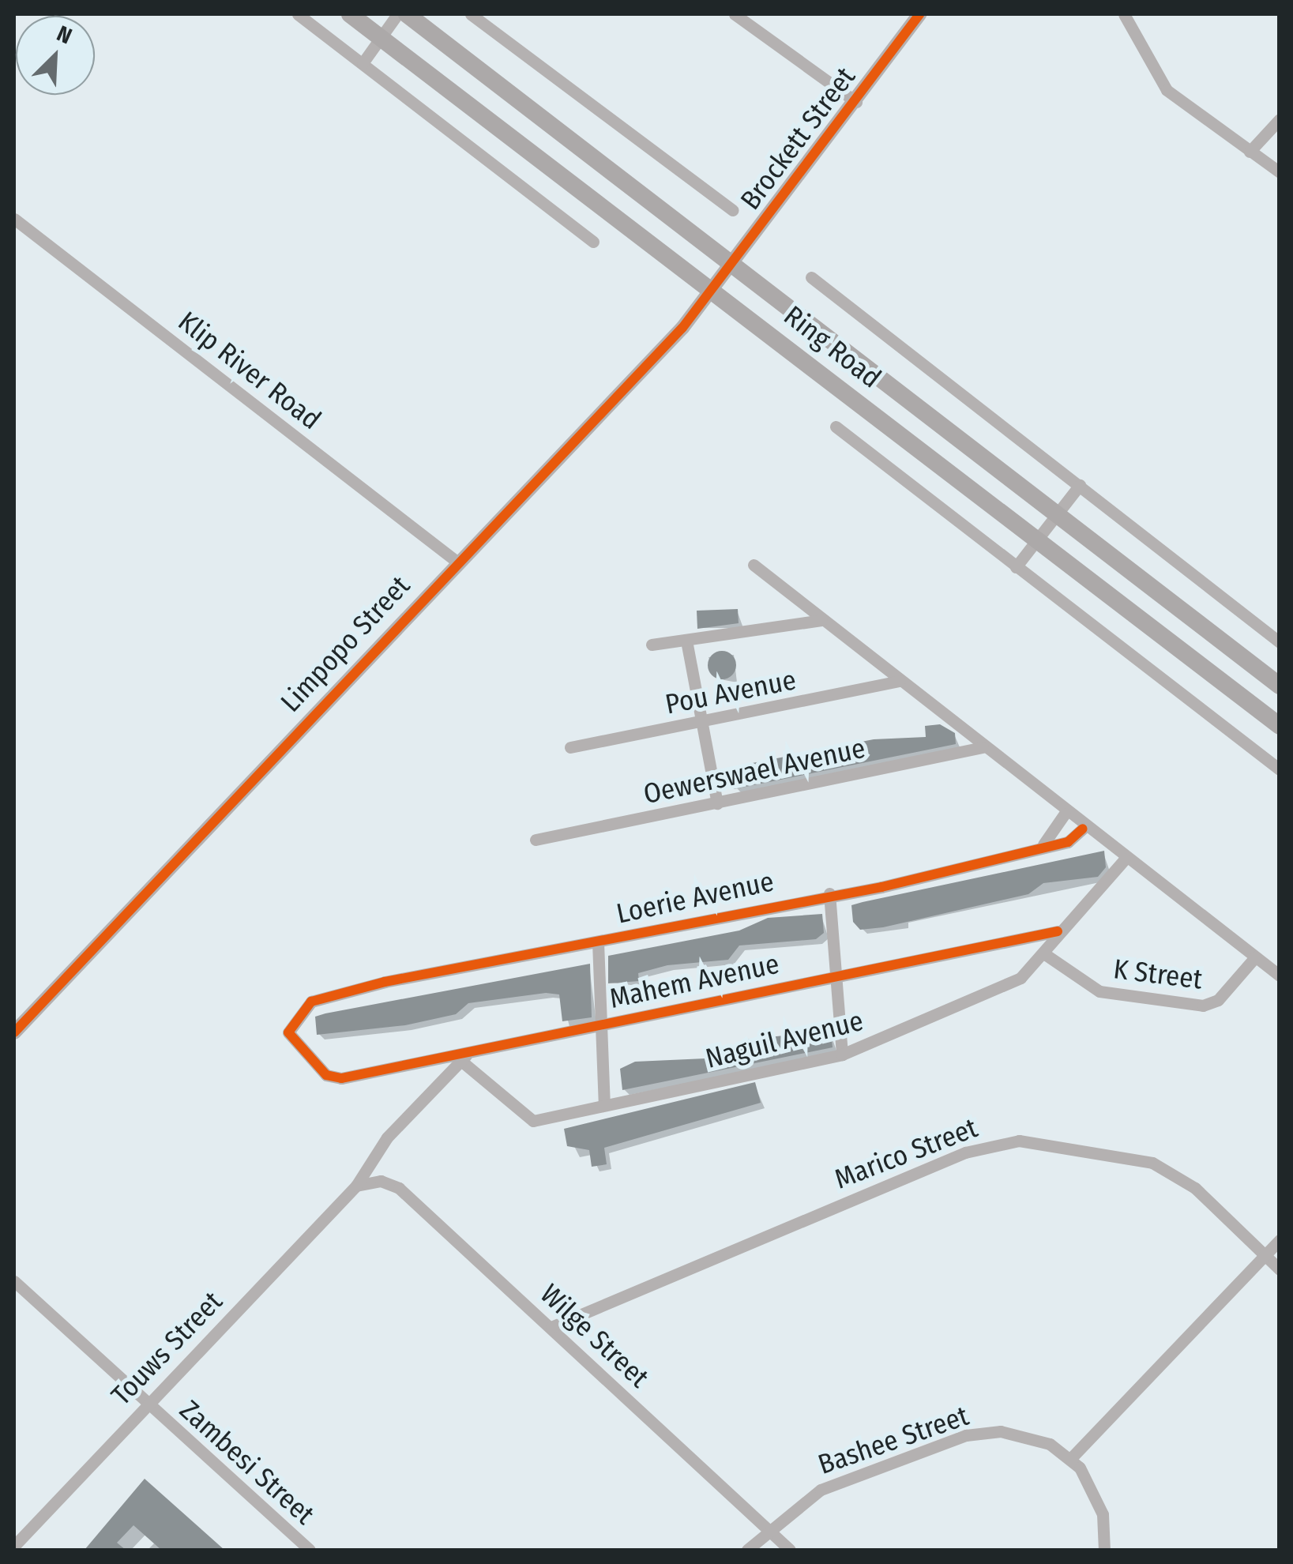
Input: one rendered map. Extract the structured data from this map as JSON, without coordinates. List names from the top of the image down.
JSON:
{
  "streets": {
    "main road": ["Ring Road"],
    "street": [
      "Brockett Street",
      "Klip River Road",
      "Limpopo Street",
      "Pou Avenue",
      "Oewerswael Avenue",
      "Loerie Avenue",
      "K Street",
      "Mahem Avenue",
      "Naguil Avenue",
      "Marico Street",
      "Wilge Street",
      "Touws Street",
      "Bashee Street",
      "Zambesi Street"
    ]
  },
  "crossings": [
    ["Brockett Street", "Ring Road"],
    ["Brockett Street", "Limpopo Street"],
    ["Ring Road", "Limpopo Street"],
    ["Klip River Road", "Limpopo Street"],
    ["Loerie Avenue", "Mahem Avenue"],
    ["K Street", "Naguil Avenue"],
    ["Mahem Avenue", "Naguil Avenue"],
    ["Mahem Avenue", "Touws Street"],
    ["Naguil Avenue", "Touws Street"],
    ["Marico Street", "Wilge Street"],
    ["Wilge Street", "Touws Street"],
    ["Wilge Street", "Bashee Street"],
    ["Touws Street", "Zambesi Street"]
  ],
  "north": "top right"
}
